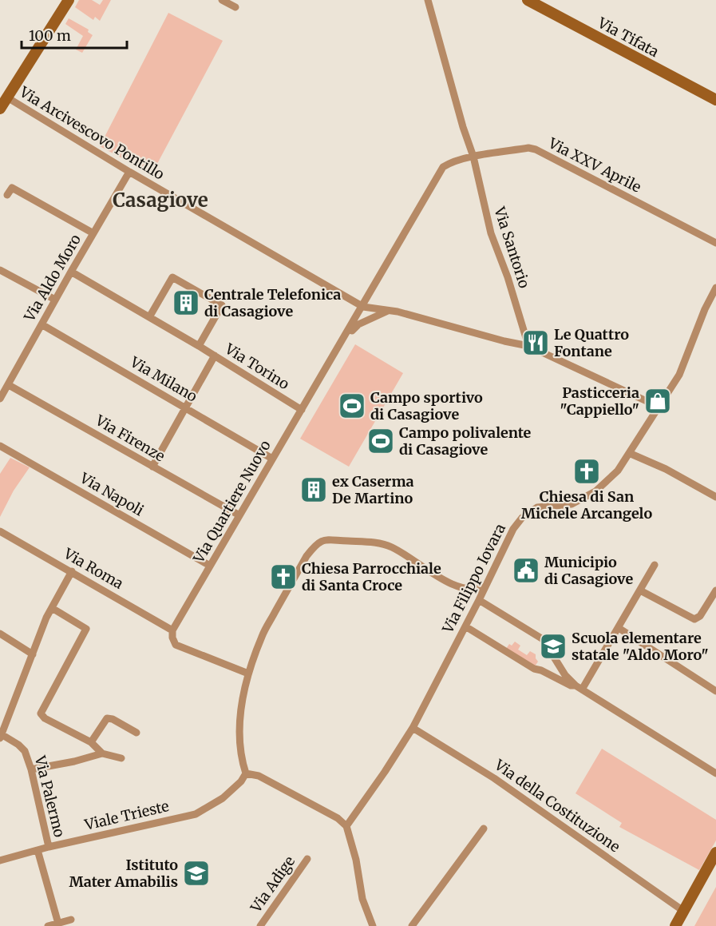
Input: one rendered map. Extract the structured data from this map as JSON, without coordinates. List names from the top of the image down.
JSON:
{
  "streets": {
    "street": [
      "Via Tifata",
      "Via Arcivescovo Pontillo",
      "Via XXV Aprile",
      "Via Santorio",
      "Via Aldo Moro",
      "Via Torino",
      "Via Milano",
      "Via Firenze",
      "Via Napoli",
      "Via Quartiere Nuovo",
      "Via Roma",
      "Via Filippo Iovara",
      "Via Palermo",
      "Via della Costituzione",
      "Viale Trieste",
      "Via Adige"
    ]
  },
  "crossings": [
    ["Via Arcivescovo Pontillo", "Via XXV Aprile"],
    ["Via Arcivescovo Pontillo", "Via Aldo Moro"],
    ["Via Arcivescovo Pontillo", "Via Quartiere Nuovo"],
    ["Via XXV Aprile", "Via Santorio"],
    ["Via XXV Aprile", "Via Quartiere Nuovo"],
    ["Via Aldo Moro", "Via Torino"],
    ["Via Aldo Moro", "Via Milano"],
    ["Via Aldo Moro", "Via Firenze"],
    ["Via Torino", "Via Quartiere Nuovo"],
    ["Via Milano", "Via Quartiere Nuovo"],
    ["Via Firenze", "Via Quartiere Nuovo"],
    ["Via Napoli", "Via Quartiere Nuovo"],
    ["Via Quartiere Nuovo", "Via Roma"],
    ["Via Filippo Iovara", "Via della Costituzione"],
    ["Via Palermo", "Viale Trieste"]
  ],
  "districts": ["Casagiove"],
  "places": {
    "building": ["Centrale Telefonica di Casagiove", "ex Caserma De Martino"],
    "restaurant": ["Le Quattro Fontane"],
    "shop": ["Pasticceria \"Cappiello\""],
    "sports": ["Campo sportivo di Casagiove", "Campo polivalente di Casagiove"],
    "church": ["Chiesa di San Michele Arcangelo", "Chiesa Parrocchiale di Santa Croce"],
    "public building": ["Municipio di Casagiove"],
    "school or university": ["Scuola elementare statale \"Aldo Moro\"", "Istituto Mater Amabilis"]
  },
  "scale_bar": "100 m"
}
